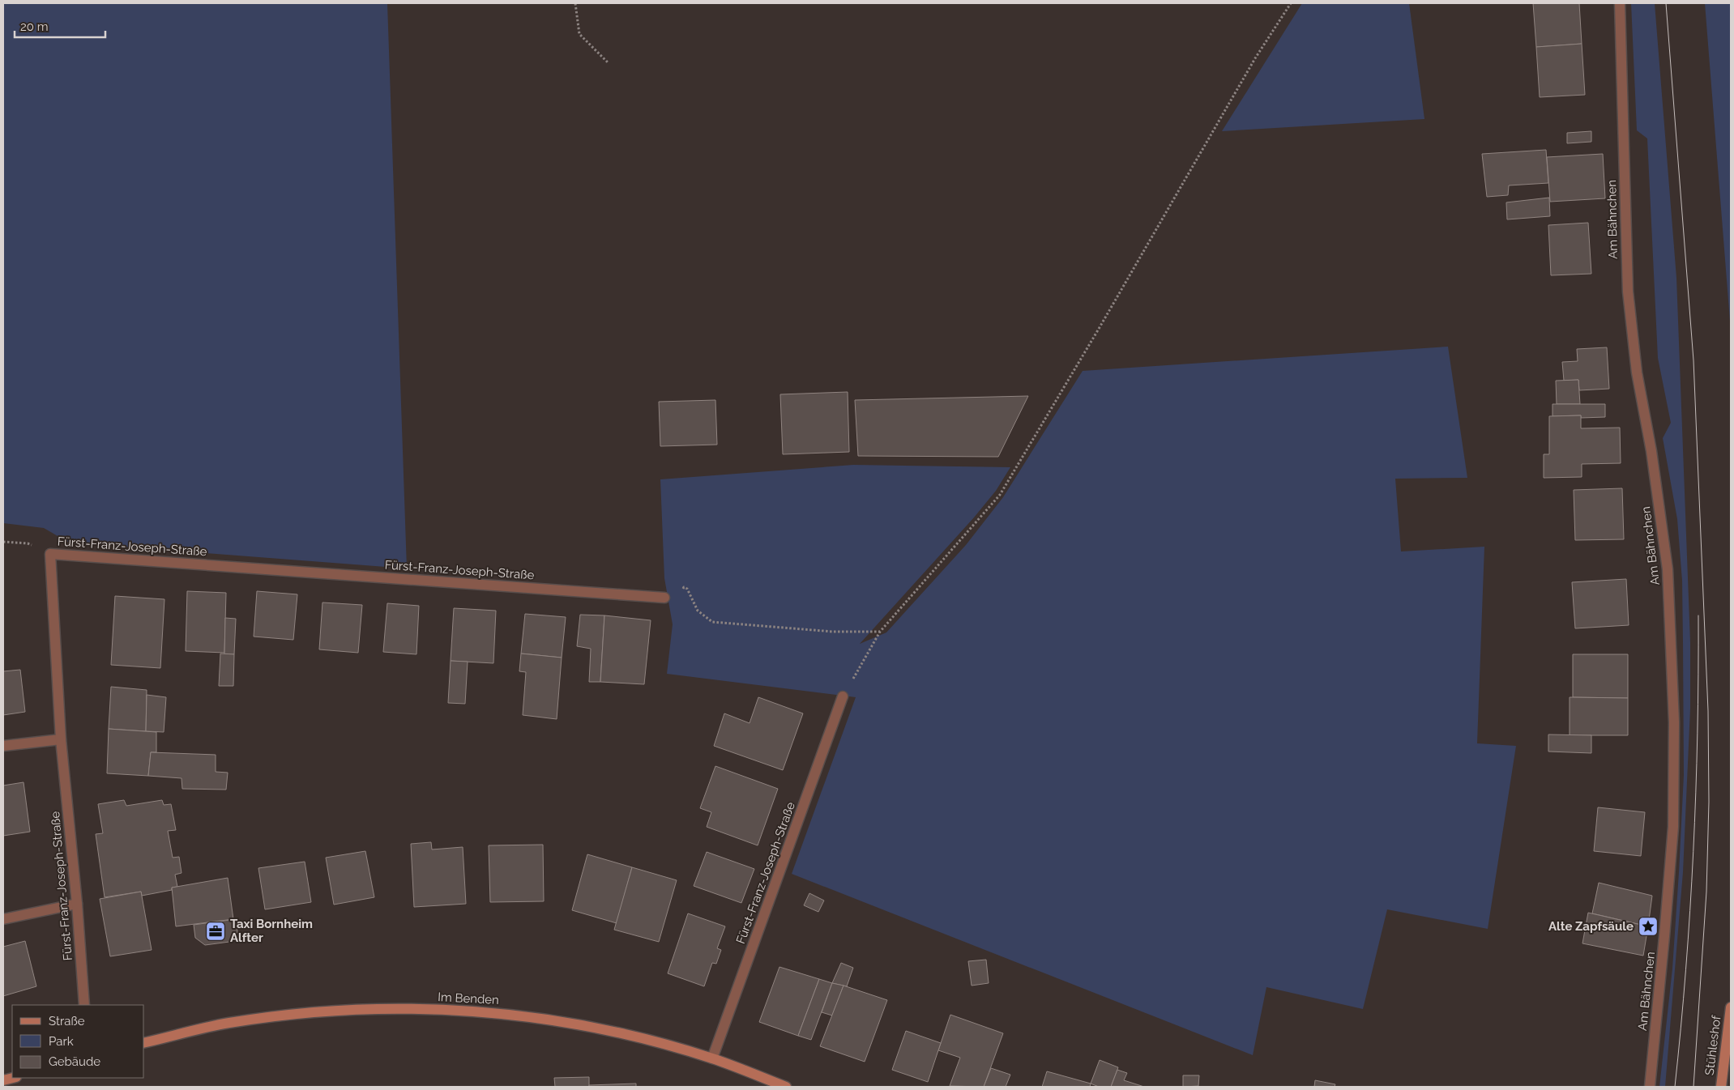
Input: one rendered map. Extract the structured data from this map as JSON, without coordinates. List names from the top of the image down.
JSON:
{
  "streets": {
    "street": [
      "Am Bähnchen",
      "Fürst-Franz-Joseph-Straße",
      "Im Benden",
      "Stühleshof"
    ]
  },
  "crossings": [
    ["Fürst-Franz-Joseph-Straße", "Im Benden"]
  ],
  "places": {
    "place": ["Alte Zapfsäule"],
    "office": ["Taxi Bornheim Alfter"]
  },
  "legend": ["Straße", "Park", "Gebäude"],
  "scale_bar": "20 m"
}
